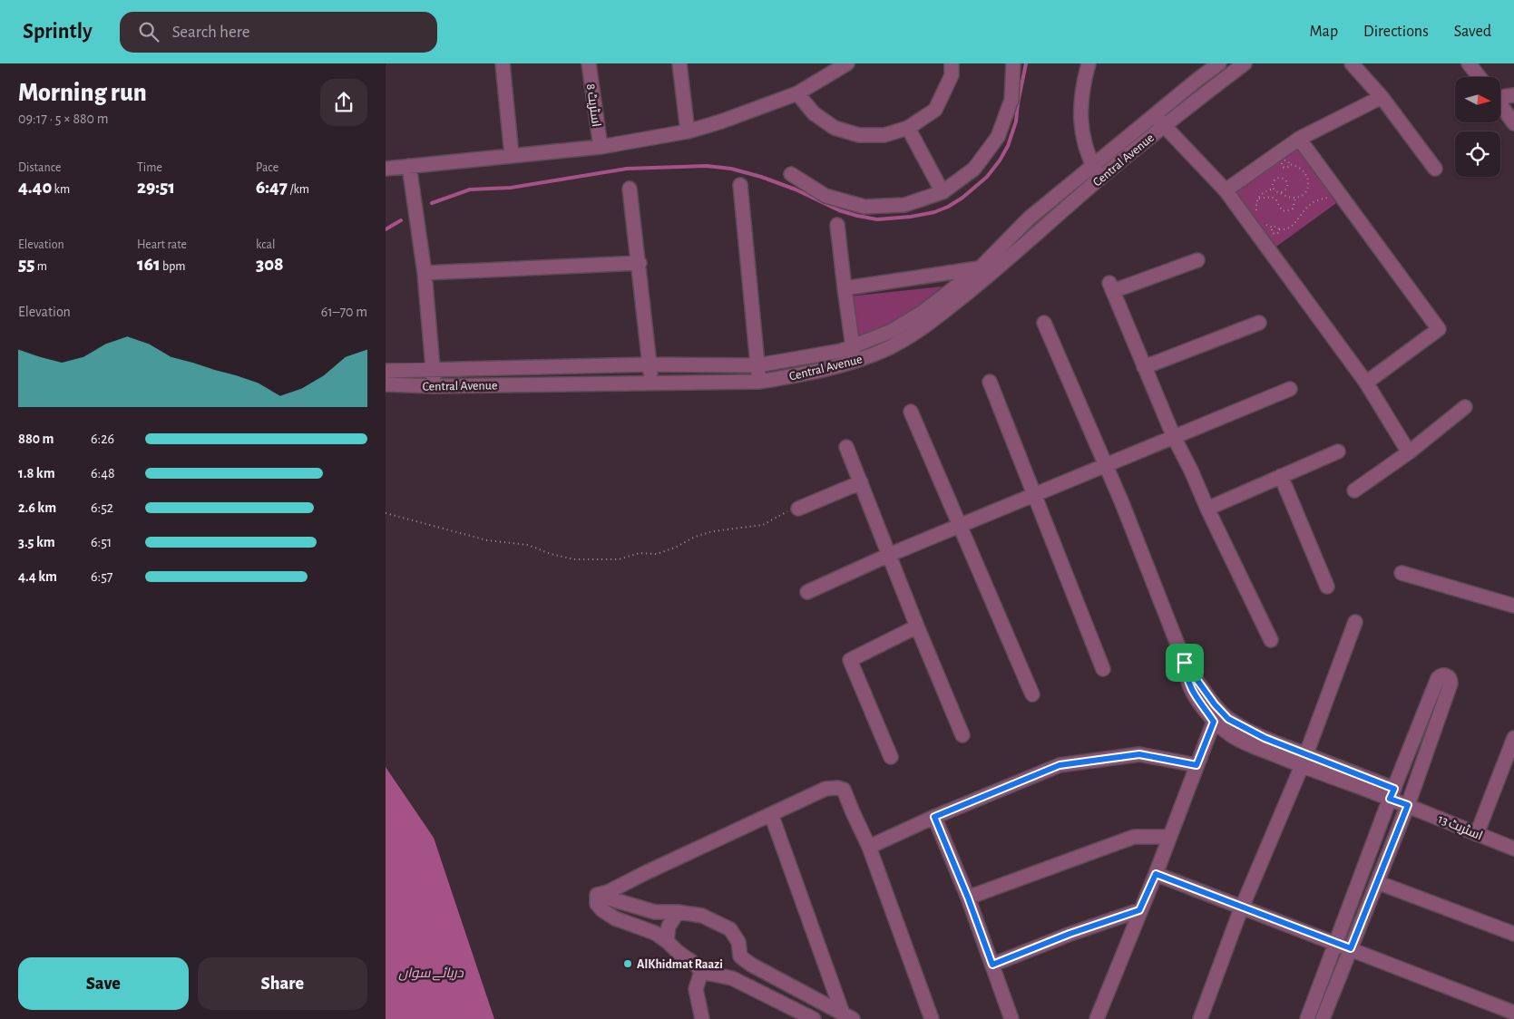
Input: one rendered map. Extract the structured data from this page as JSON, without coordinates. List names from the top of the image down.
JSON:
{
  "streets": {
    "street": ["اسٹریٹ 8", "Central Avenue", "اسٹریٹ 13"]
  },
  "water": ["دریائے سواں"],
  "places": ["AlKhidmat Raazi"],
  "north": "right",
  "page": {
    "header": "Sprintly",
    "search": "Search here",
    "nav": ["Map", "Directions", "Saved"],
    "heading": ["Morning run", "09:17 · 5 × 880 m"],
    "stats": [
      ["Distance", "4.40 km"],
      ["Time", "29:51"],
      ["Pace", "6:47 /km"],
      ["Elevation", "55 m"],
      ["Heart rate", "161 bpm"],
      ["kcal", "308"]
    ],
    "chart": ["Elevation", "61–70 m"],
    "list": [
      {
        "name": "880 m",
        "note": "6:26"
      },
      {
        "name": "1.8 km",
        "note": "6:48"
      },
      {
        "name": "2.6 km",
        "note": "6:52"
      },
      {
        "name": "3.5 km",
        "note": "6:51"
      },
      {
        "name": "4.4 km",
        "note": "6:57"
      }
    ],
    "buttons": ["Save", "Share"]
  }
}
